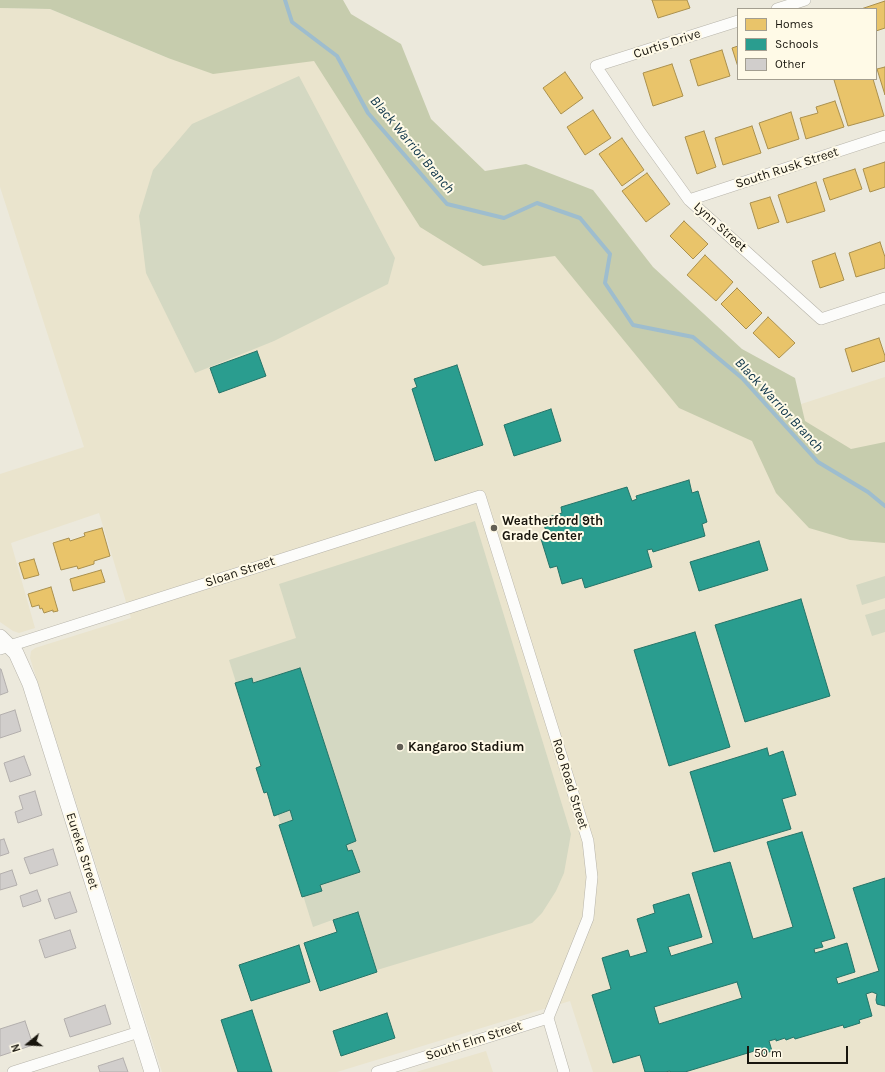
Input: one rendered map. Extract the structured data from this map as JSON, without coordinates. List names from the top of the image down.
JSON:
{
  "streets": {
    "street": [
      "Curtis Drive",
      "South Rusk Street",
      "Lynn Street",
      "Sloan Street",
      "Roo Road Street",
      "Eureka Street",
      "South Elm Street"
    ]
  },
  "crossings": [
    ["Curtis Drive", "Lynn Street"],
    ["South Rusk Street", "Lynn Street"],
    ["Sloan Street", "Roo Road Street"],
    ["Sloan Street", "Eureka Street"],
    ["Roo Road Street", "South Elm Street"]
  ],
  "water": ["Black Warrior Branch"],
  "places": ["Weatherford 9th Grade Center", "Kangaroo Stadium"],
  "legend": ["Homes", "Schools", "Other"],
  "scale_bar": "50 m",
  "north": "left"
}
